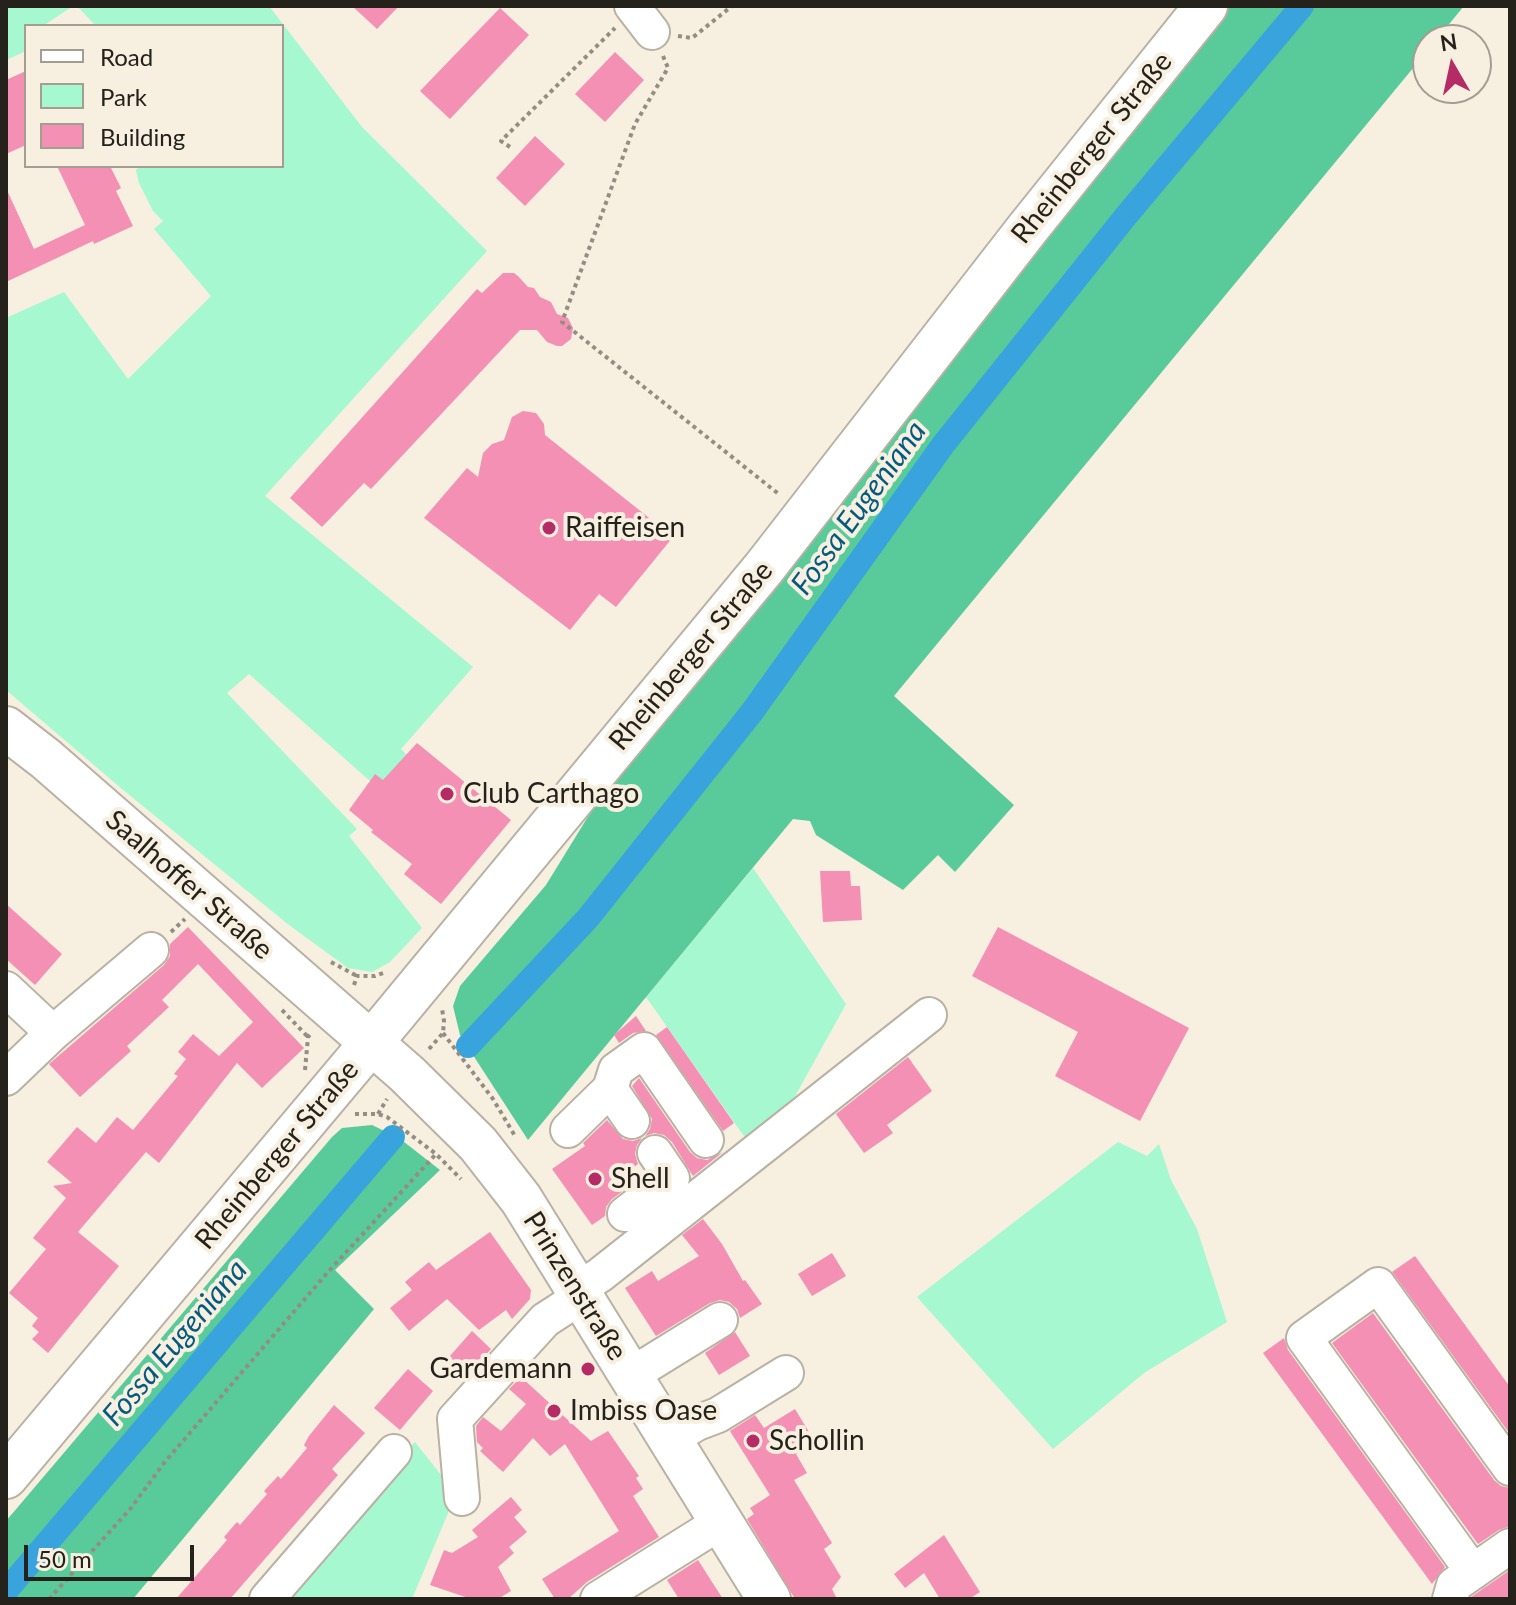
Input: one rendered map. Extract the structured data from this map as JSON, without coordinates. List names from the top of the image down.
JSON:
{
  "streets": {
    "main road": ["Rheinberger Straße", "Saalhoffer Straße", "Prinzenstraße"]
  },
  "crossings": [
    ["Rheinberger Straße", "Saalhoffer Straße"],
    ["Rheinberger Straße", "Prinzenstraße"],
    ["Saalhoffer Straße", "Prinzenstraße"]
  ],
  "water": ["Fossa Eugeniana"],
  "places": [
    "Raiffeisen",
    "Club Carthago",
    "Shell",
    "Gardemann",
    "Imbiss Oase",
    "Schollin"
  ],
  "legend": ["Road", "Park", "Building"],
  "scale_bar": "50 m",
  "north": "top"
}
